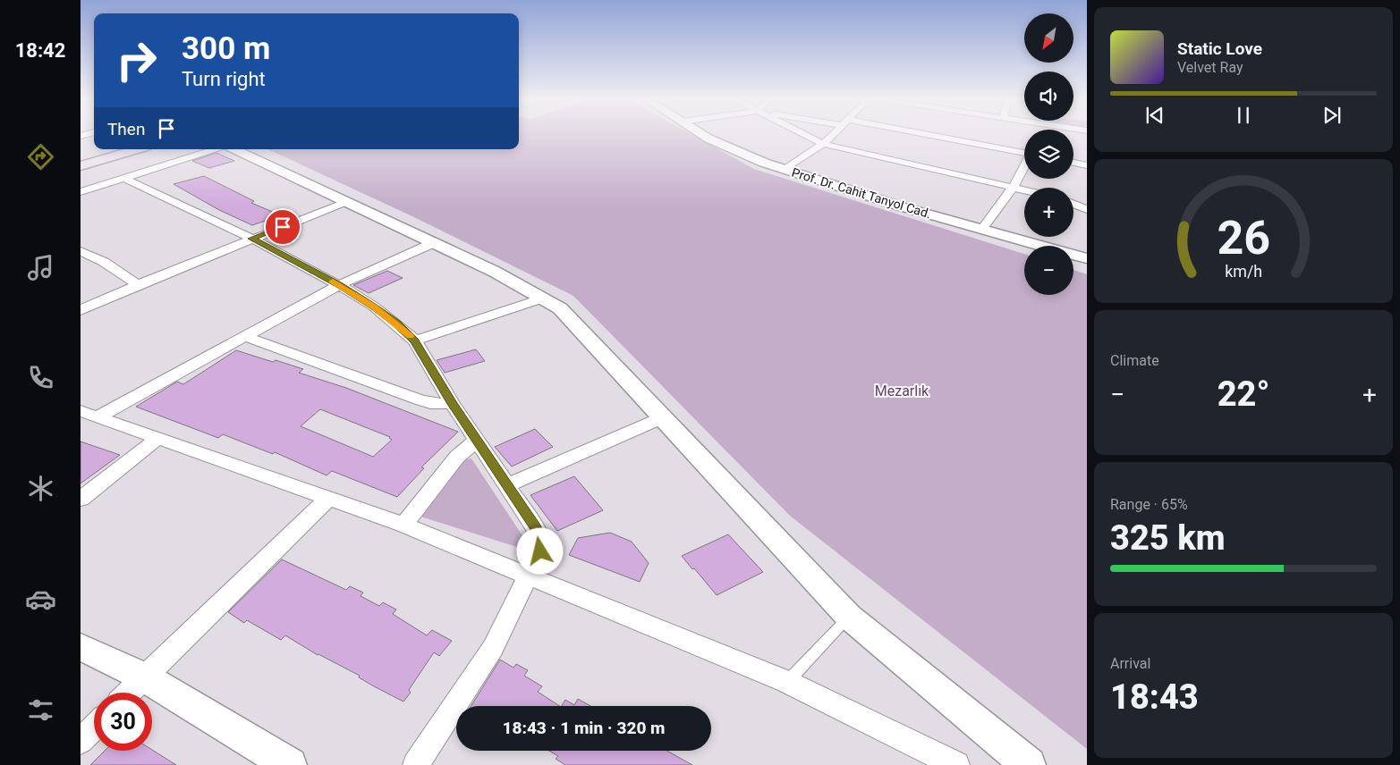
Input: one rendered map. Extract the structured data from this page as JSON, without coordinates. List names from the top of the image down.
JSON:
{
  "streets": {
    "street": ["Prof. Dr. Cahit Tanyol Cad."]
  },
  "parks": ["Mezarlık"],
  "north": "bottom left",
  "page": {
    "tabs": "18:42",
    "map_buttons": ["+", "−"],
    "turn": ["300 m", "Turn right"],
    "song": ["Static Love", "Velvet Ray"],
    "then": "Then",
    "tile": [
      "Climate",
      ["Range · 65%", "325 km"],
      ["Arrival", "18:43"]
    ],
    "heat": ["−", "22°", "+"],
    "limit": "30",
    "trip": "18:43 · 1 min · 320 m",
    "gauge": ["26", "km/h"]
  }
}
